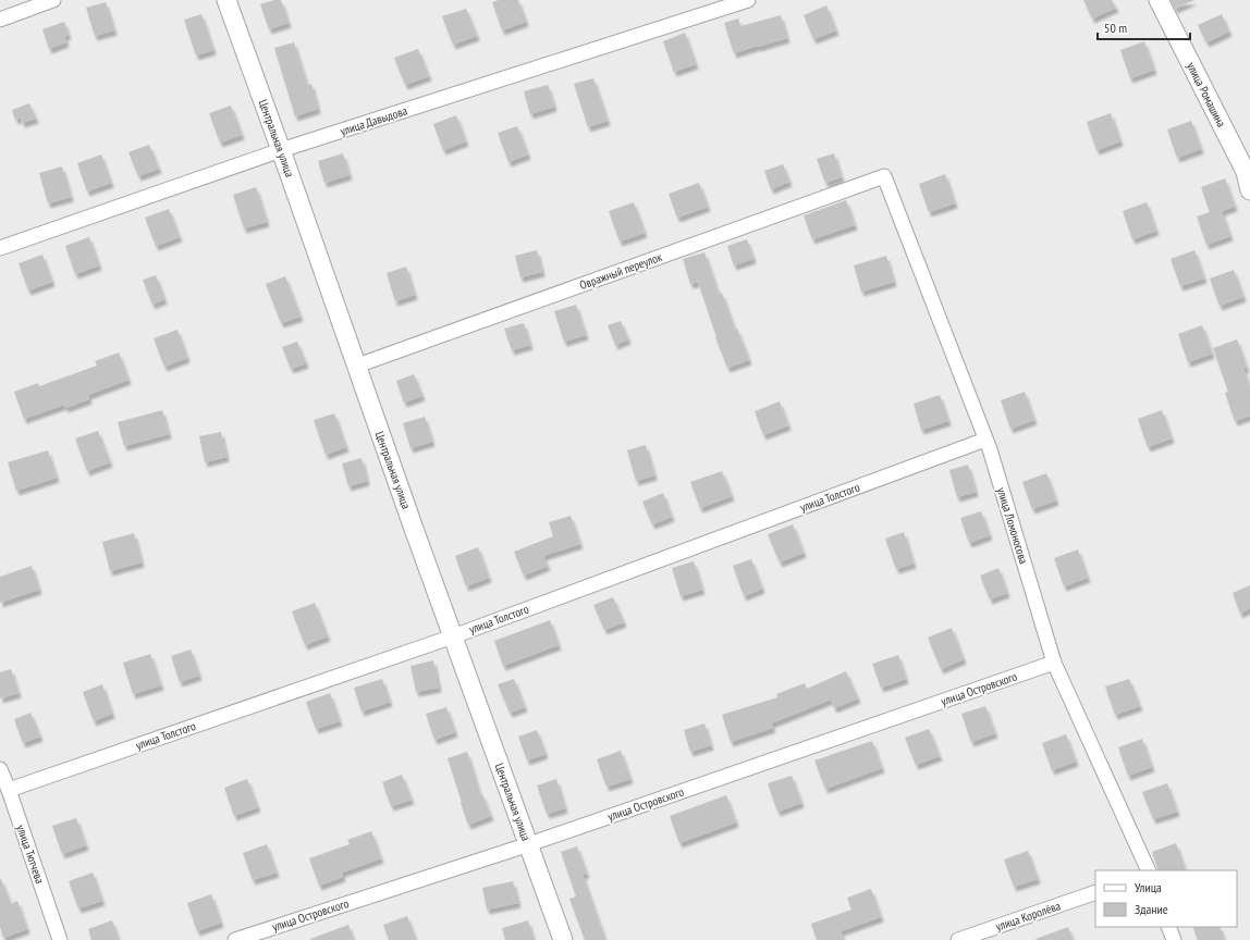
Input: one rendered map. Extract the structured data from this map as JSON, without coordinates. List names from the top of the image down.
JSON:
{
  "streets": {
    "street": [
      "улица Ромашина",
      "улица Давыдова",
      "Центральная улица",
      "Овражный переулок",
      "улица Толстого",
      "улица Ломоносова",
      "улица Островского",
      "улица Тютчева",
      "улица Королёва"
    ]
  },
  "crossings": [
    ["улица Давыдова", "Центральная улица"],
    ["Центральная улица", "Овражный переулок"],
    ["Центральная улица", "улица Толстого"],
    ["Центральная улица", "улица Островского"],
    ["Овражный переулок", "улица Ломоносова"],
    ["улица Толстого", "улица Ломоносова"],
    ["улица Толстого", "улица Тютчева"],
    ["улица Ломоносова", "улица Островского"]
  ],
  "legend": ["Улица", "Здание"],
  "scale_bar": "50 m"
}
